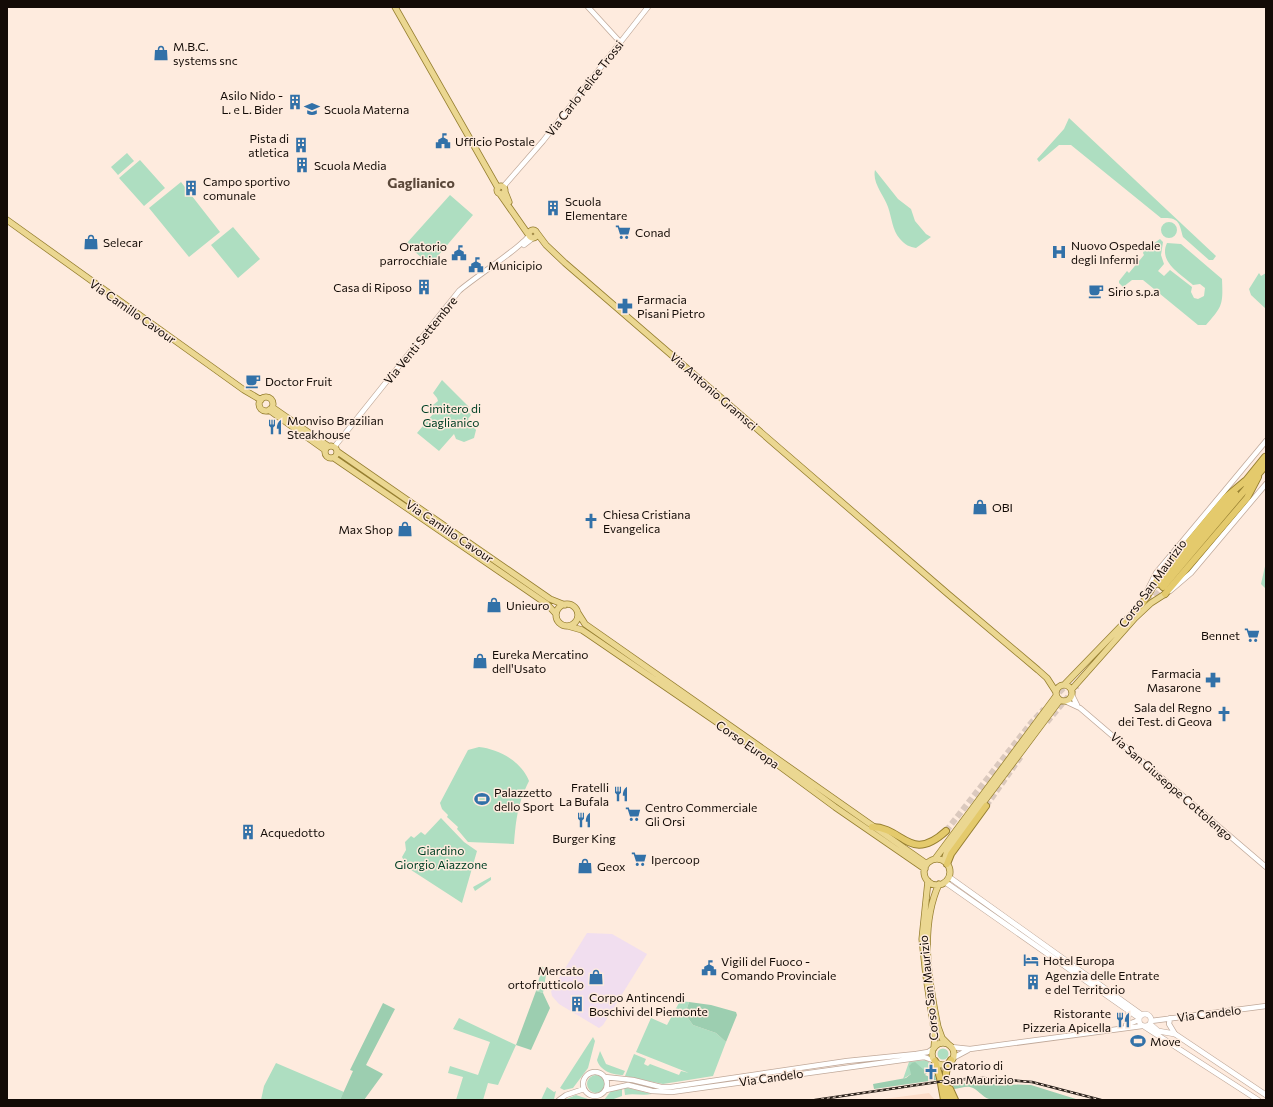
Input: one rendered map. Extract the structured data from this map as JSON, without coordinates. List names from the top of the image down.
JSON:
{
  "streets": {
    "main road": [
      "Via Camillo Cavour",
      "Via Antonio Gramsci",
      "Corso San Maurizio",
      "Corso Europa"
    ],
    "street": [
      "Via Carlo Felice Trossi",
      "Via Venti Settembre",
      "Via San Giuseppe Cottolengo",
      "Via Candelo"
    ]
  },
  "crossings": [
    ["Via Carlo Felice Trossi", "Via Antonio Gramsci"],
    ["Via Camillo Cavour", "Via Venti Settembre"],
    ["Via Camillo Cavour", "Corso Europa"],
    ["Via Venti Settembre", "Via Antonio Gramsci"],
    ["Corso San Maurizio", "Corso Europa"],
    ["Corso San Maurizio", "Via San Giuseppe Cottolengo"],
    ["Corso San Maurizio", "Via Candelo"]
  ],
  "districts": ["Gaglianico"],
  "parks": ["Cimitero di Gaglianico", "Giardino Giorgio Aiazzone"],
  "places": {
    "shop": [
      "M.B.C. systems snc",
      "Selecar",
      "OBI",
      "Max Shop",
      "Unieuro",
      "Eureka Mercatino dell'Usato",
      "Geox",
      "Mercato ortofrutticolo"
    ],
    "building": [
      "Asilo Nido - L. e L. Bider",
      "Pista di atletica",
      "Scuola Media",
      "Campo sportivo comunale",
      "Scuola Elementare",
      "Casa di Riposo",
      "Acquedotto",
      "Agenzia delle Entrate e del Territorio",
      "Corpo Antincendi Boschivi del Piemonte"
    ],
    "school or university": ["Scuola Materna"],
    "public building": [
      "Ufficio Postale",
      "Oratorio parrocchiale",
      "Municipio",
      "Vigili del Fuoco - Comando Provinciale"
    ],
    "supermarket": [
      "Conad",
      "Bennet",
      "Centro Commerciale Gli Orsi",
      "Ipercoop"
    ],
    "hospital": ["Nuovo Ospedale degli Infermi"],
    "cafe": ["Sirio s.p.a", "Doctor Fruit"],
    "pharmacy": ["Farmacia Pisani Pietro", "Farmacia Masarone"],
    "restaurant": [
      "Monviso Brazilian Steakhouse",
      "Fratelli La Bufala",
      "Burger King",
      "Ristorante Pizzeria Apicella"
    ],
    "church": ["Chiesa Cristiana Evangelica", "Sala del Regno dei Test. di Geova", "Oratorio di San Maurizio"],
    "sports": ["Palazzetto dello Sport", "Move"],
    "hotel": ["Hotel Europa"]
  }
}
